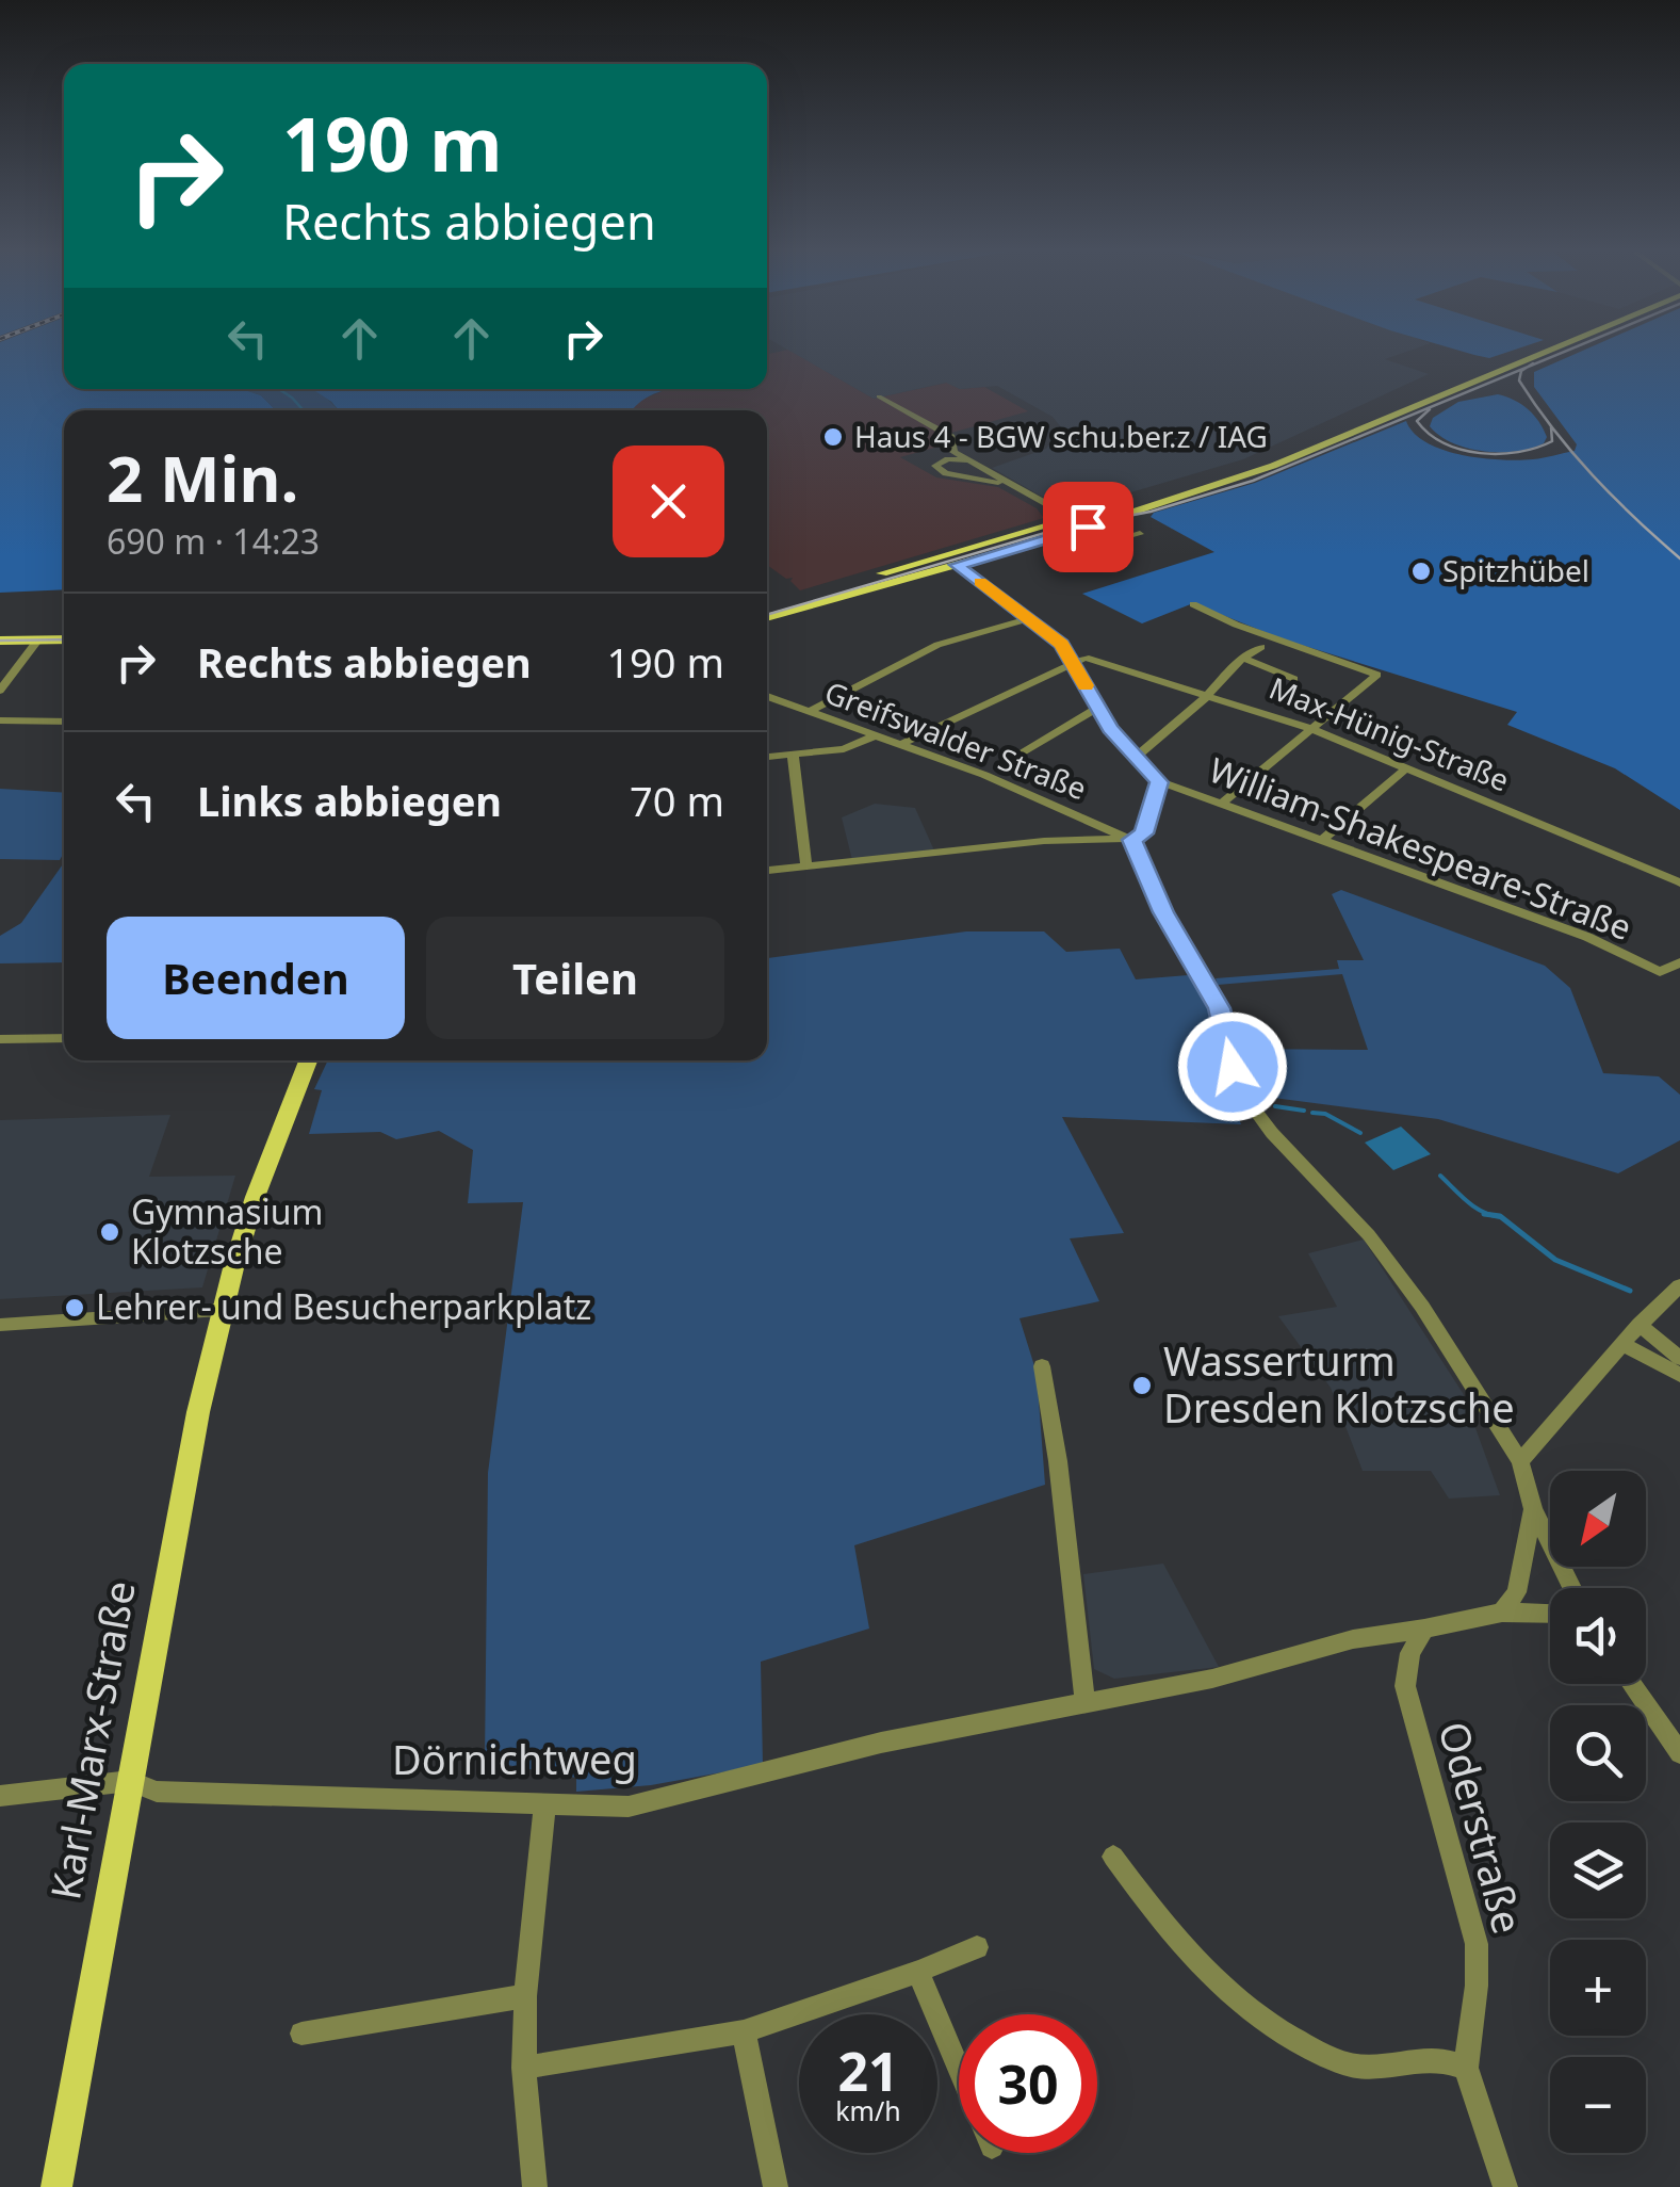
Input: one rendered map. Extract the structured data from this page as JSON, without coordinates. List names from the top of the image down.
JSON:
{
  "streets": {
    "main road": ["Karl-Marx-Straße"],
    "street": [
      "Max-Hünig-Straße",
      "Greifswalder Straße",
      "William-Shakespeare-Straße",
      "Dörnichtweg",
      "Oderstraße"
    ]
  },
  "crossings": [
    ["Karl-Marx-Straße", "Dörnichtweg"],
    ["Dörnichtweg", "Oderstraße"]
  ],
  "places": [
    "Haus 4 - BGW schu.ber.z / IAG",
    "Spitzhübel",
    "Gymnasium Klotzsche",
    "Lehrer- und Besucherparkplatz",
    "Wasserturm Dresden Klotzsche"
  ],
  "north": "bottom left",
  "page": {
    "turn": ["190 m", "Rechts abbiegen"],
    "heading": ["2 Min.", "690 m · 14:23"],
    "list": [
      {
        "name": "Rechts abbiegen",
        "value": "190 m"
      },
      {
        "name": "Links abbiegen",
        "value": "70 m"
      }
    ],
    "buttons": ["Beenden", "Teilen"],
    "map_buttons": ["+", "−"],
    "speed": "21 km/h",
    "limit": "30"
  }
}
